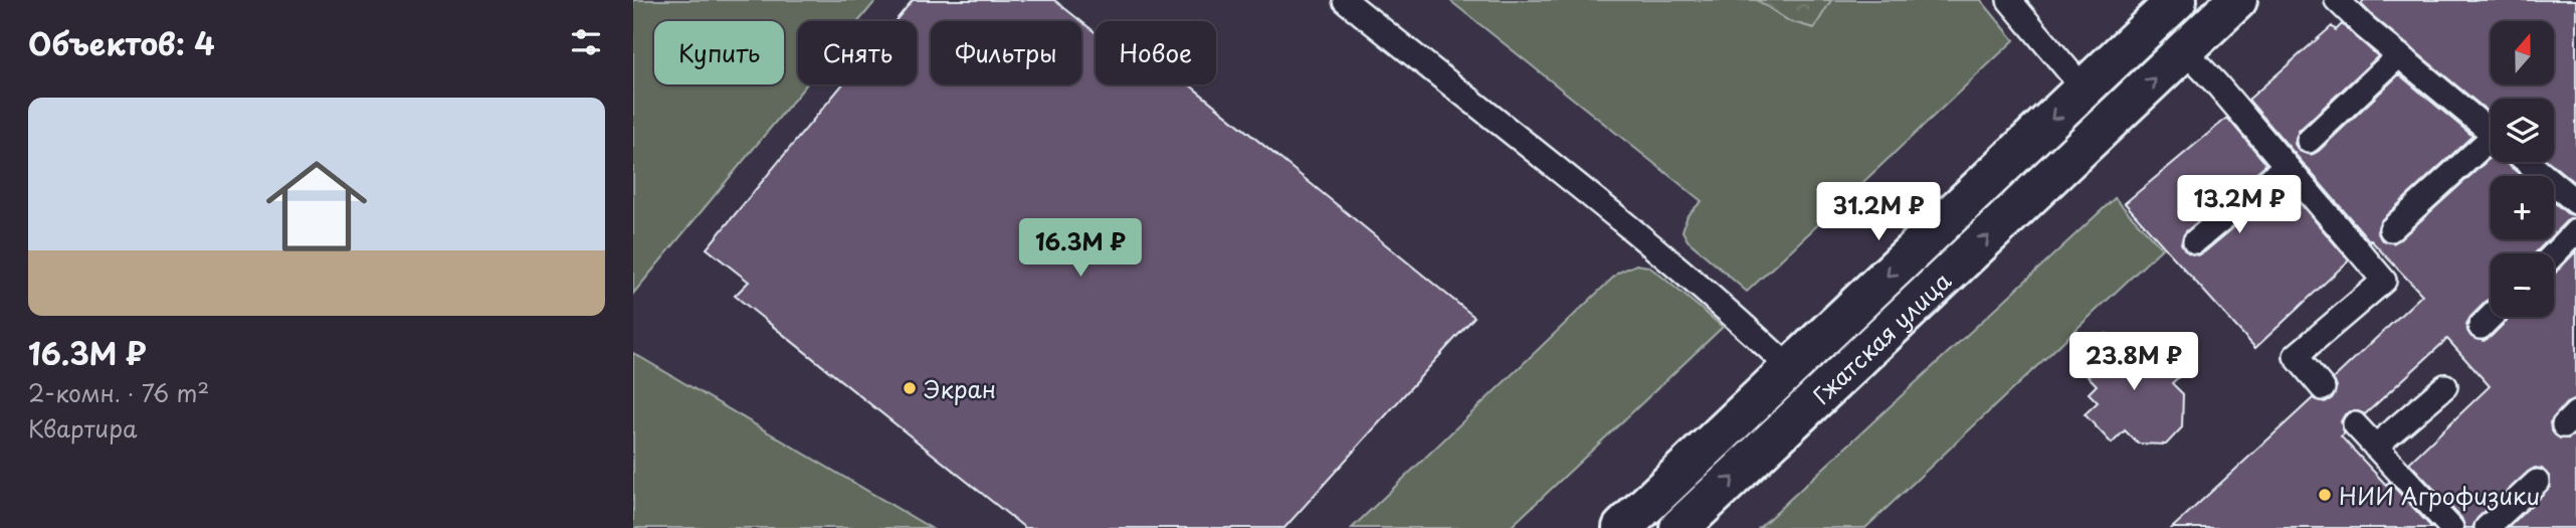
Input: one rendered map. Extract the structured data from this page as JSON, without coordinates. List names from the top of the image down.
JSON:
{
  "streets": {
    "street": ["Гжатская улица"]
  },
  "places": ["Экран", "НИИ Агрофизики"],
  "north": "top",
  "page": {
    "heading": "Объектов: 4",
    "map_buttons": ["+", "−"],
    "chip": [
      "Купить",
      "Снять",
      "Фильтры",
      "Новое"
    ],
    "list": [
      {
        "name": "16.3M ₽",
        "note": "2-комн. · 76 m² · Квартира"
      }
    ],
    "price": [
      "13.2M ₽",
      "31.2M ₽",
      "16.3M ₽",
      "23.8M ₽"
    ]
  }
}
